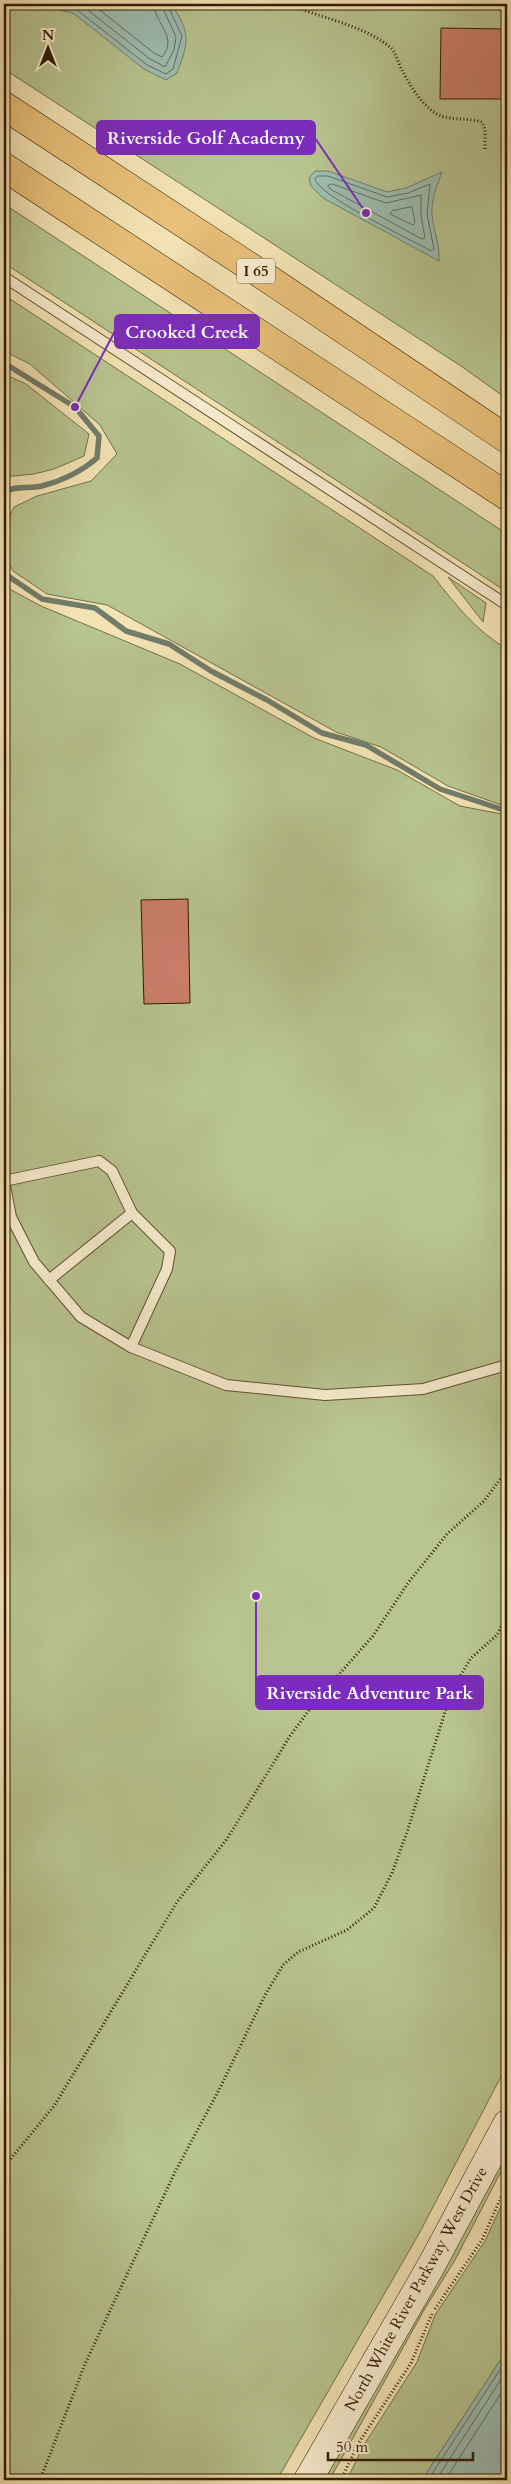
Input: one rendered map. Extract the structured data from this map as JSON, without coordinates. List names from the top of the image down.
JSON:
{
  "streets": {
    "highway": ["I 65"],
    "street": ["North White River Parkway West Drive"]
  },
  "places": ["Riverside Golf Academy", "Crooked Creek", "Riverside Adventure Park"],
  "scale_bar": "50 m",
  "north": "top"
}
